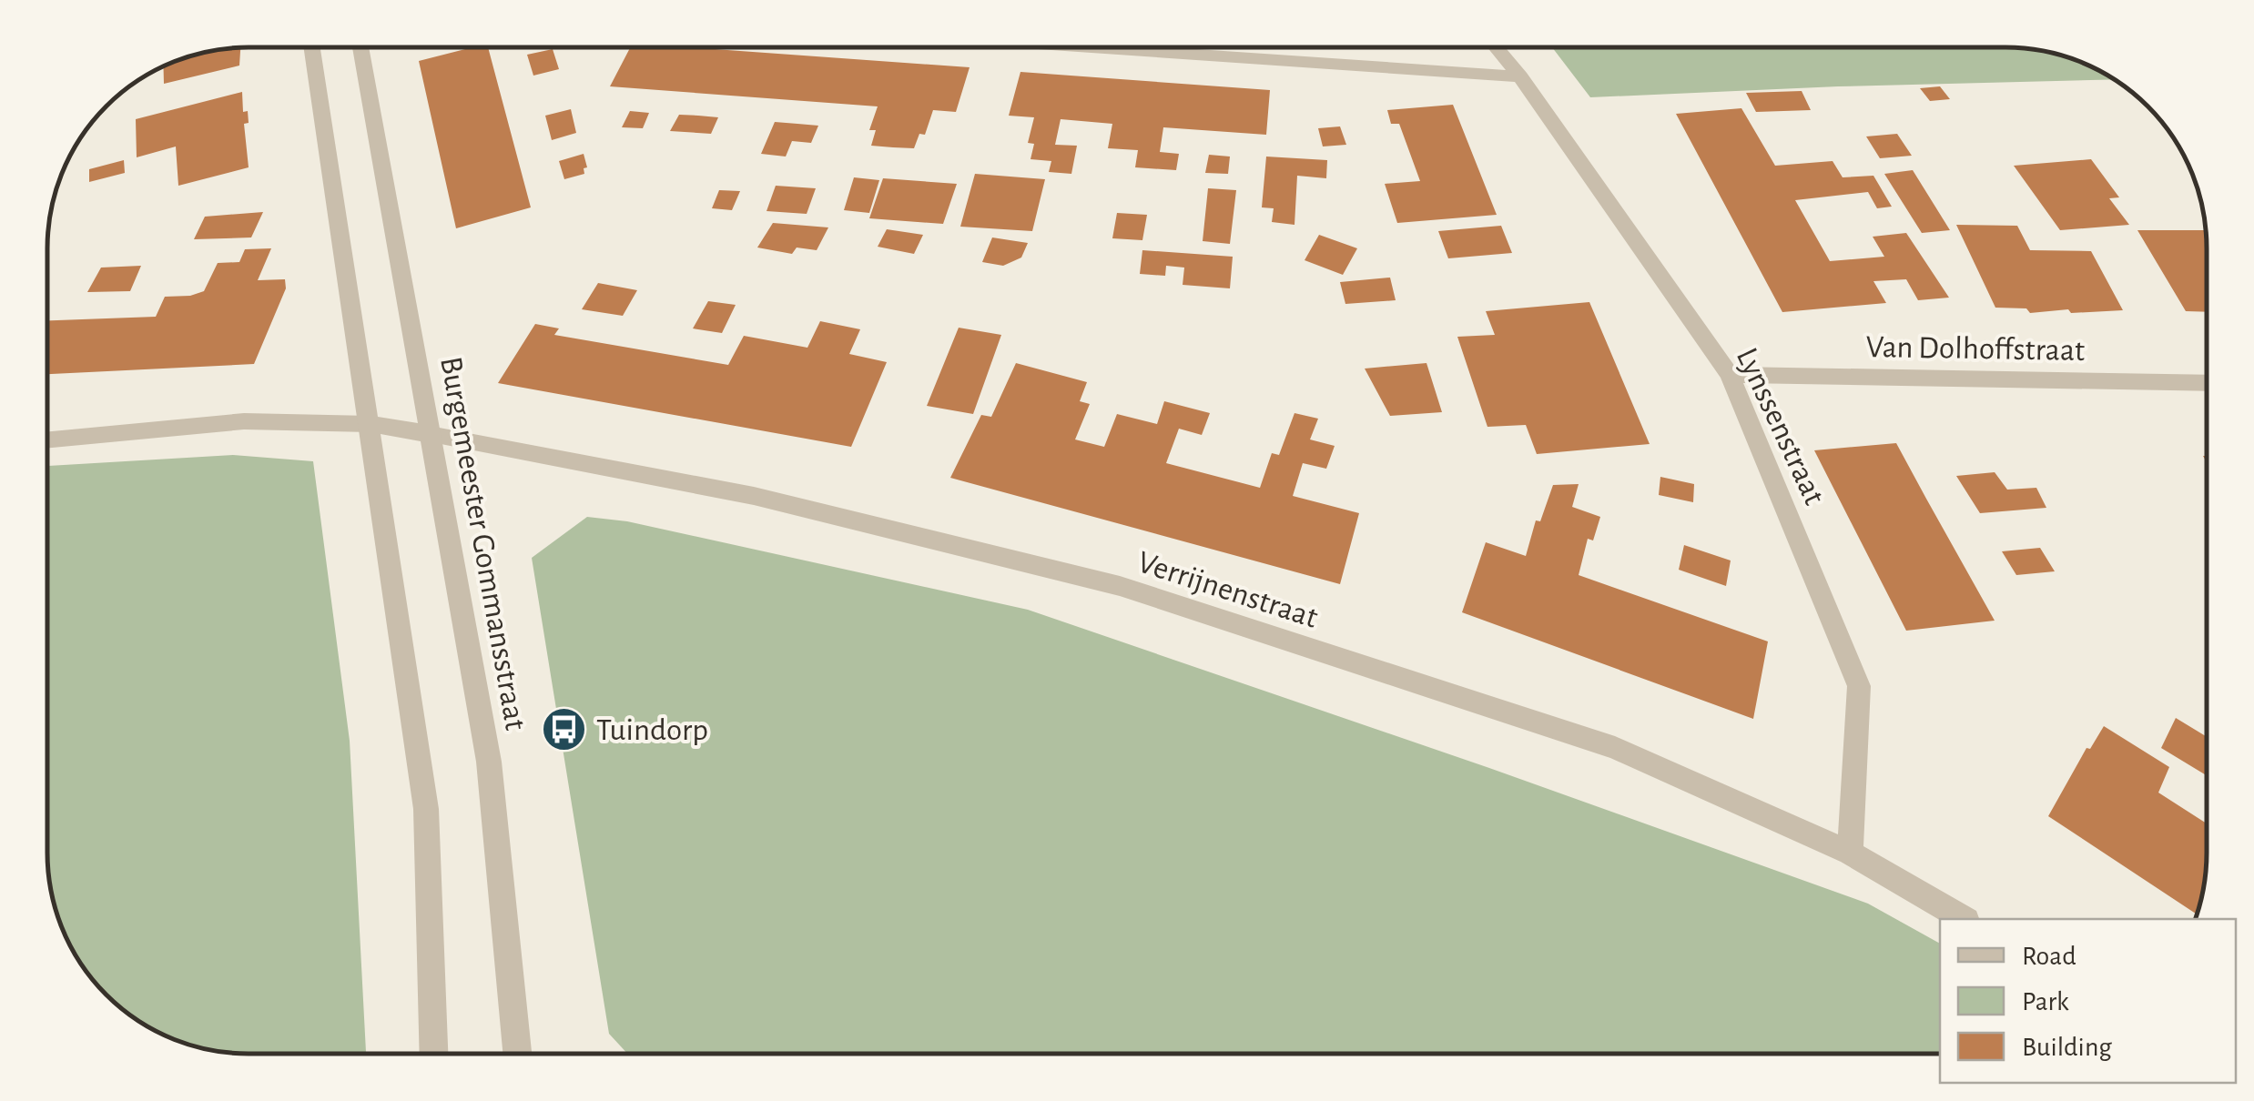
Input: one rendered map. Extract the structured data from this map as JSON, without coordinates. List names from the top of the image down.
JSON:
{
  "streets": {
    "street": [
      "Van Dolhoffstraat",
      "Lynssenstraat",
      "Burgemeester Gommansstraat",
      "Verrijnenstraat"
    ]
  },
  "crossings": [
    ["Van Dolhoffstraat", "Lynssenstraat"],
    ["Lynssenstraat", "Verrijnenstraat"],
    ["Burgemeester Gommansstraat", "Verrijnenstraat"]
  ],
  "places": {
    "bus stop": ["Tuindorp"]
  },
  "legend": ["Road", "Park", "Building"]
}
